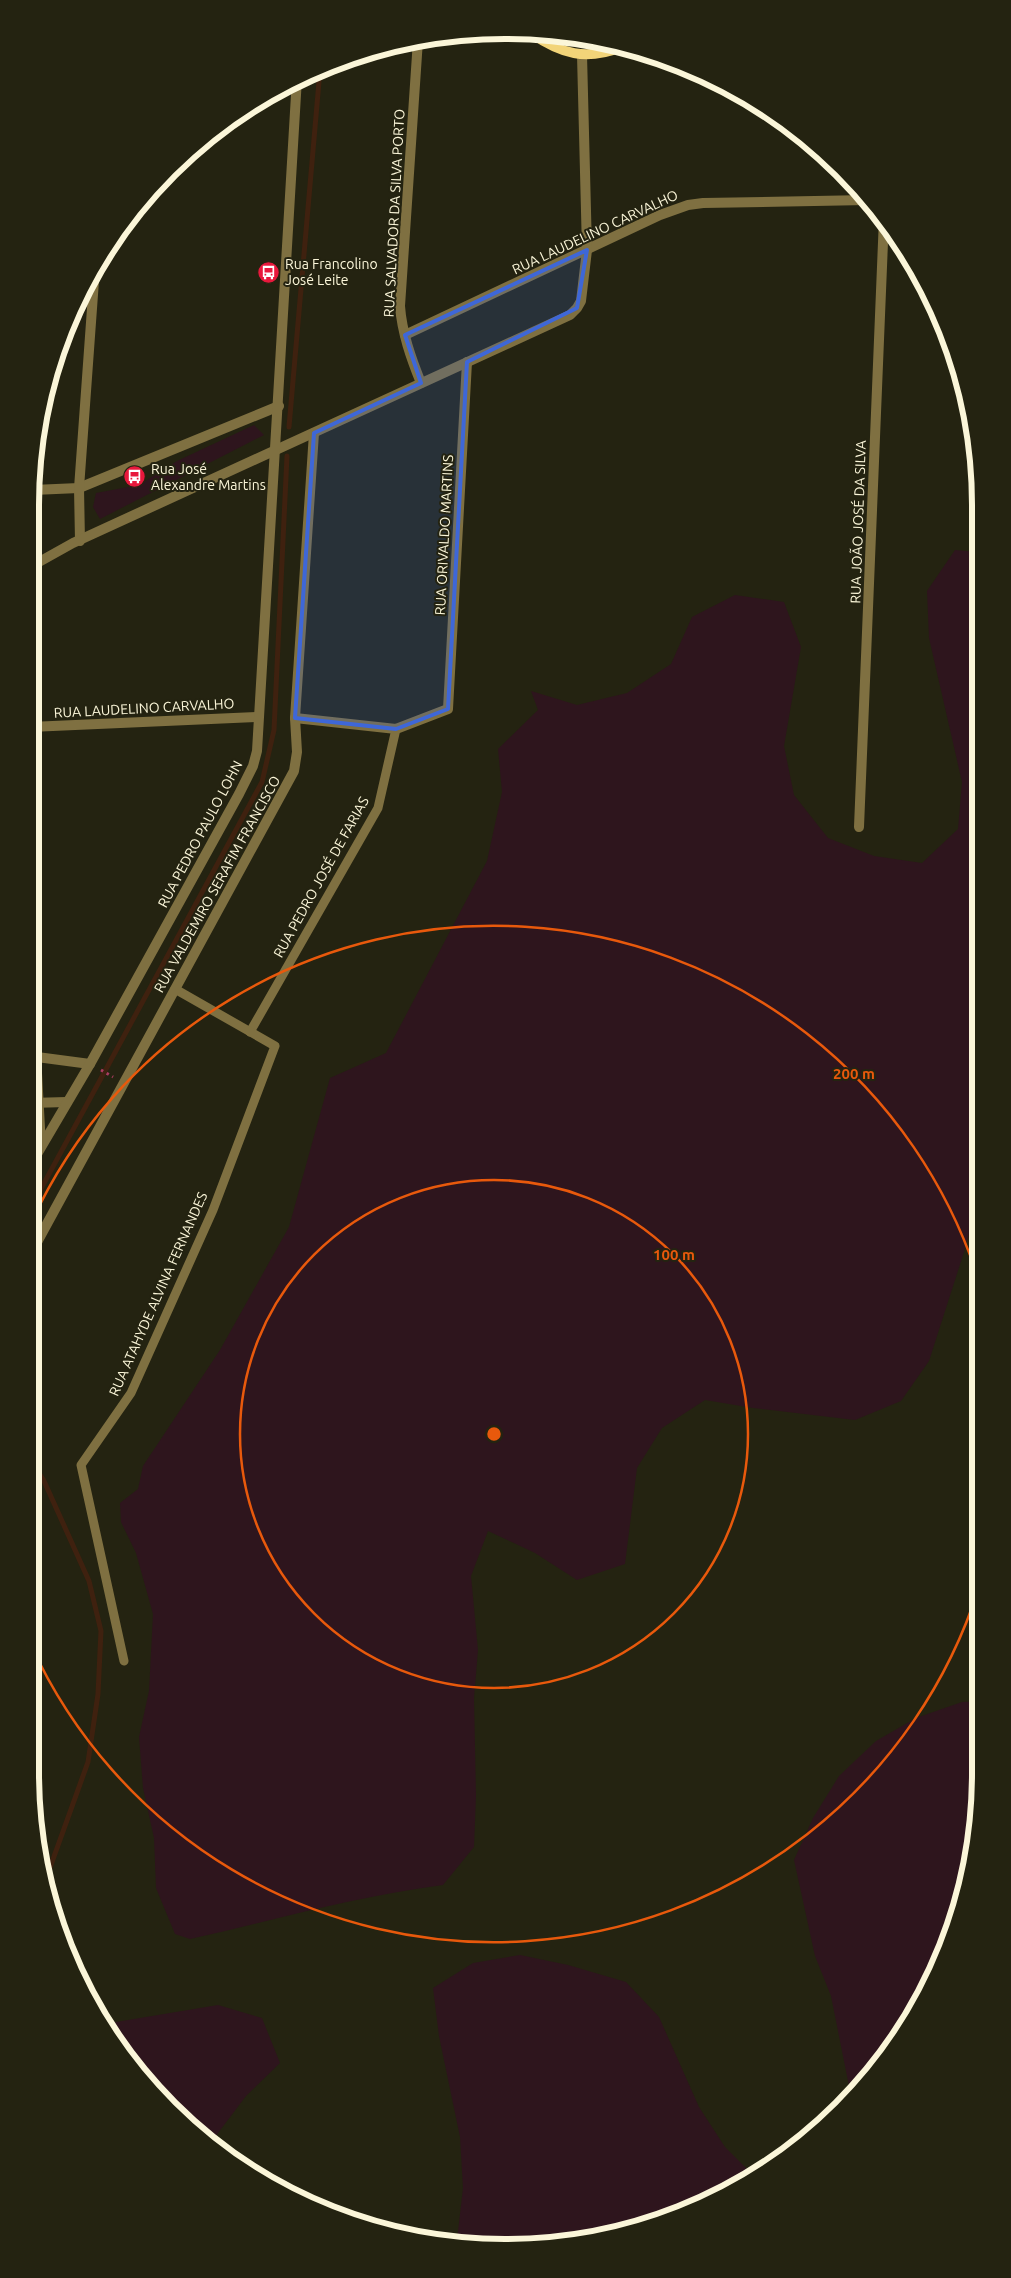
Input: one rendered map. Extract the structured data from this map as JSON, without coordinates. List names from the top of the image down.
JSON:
{
  "streets": {
    "street": [
      "RUA SALVADOR DA SILVA PORTO",
      "RUA LAUDELINO CARVALHO",
      "RUA JOÃO JOSÉ DA SILVA",
      "RUA ORIVALDO MARTINS",
      "RUA PEDRO PAULO LOHN",
      "RUA VALDEMIRO SERAFIM FRANCISCO"
    ],
    "lane": ["RUA PEDRO JOSÉ DE FARIAS", "RUA ATAHYDE ALVINA FERNANDES"]
  },
  "crossings": [
    ["RUA SALVADOR DA SILVA PORTO", "RUA LAUDELINO CARVALHO"],
    ["RUA LAUDELINO CARVALHO", "RUA PEDRO PAULO LOHN"],
    ["RUA ORIVALDO MARTINS", "RUA PEDRO JOSÉ DE FARIAS"],
    ["RUA PEDRO JOSÉ DE FARIAS", "RUA ATAHYDE ALVINA FERNANDES"],
    ["RUA VALDEMIRO SERAFIM FRANCISCO", "RUA ATAHYDE ALVINA FERNANDES"]
  ],
  "places": {
    "bus stop": ["Rua Francolino José Leite", "Rua José Alexandre Martins"]
  },
  "rings": ["200 m", "100 m"]
}
